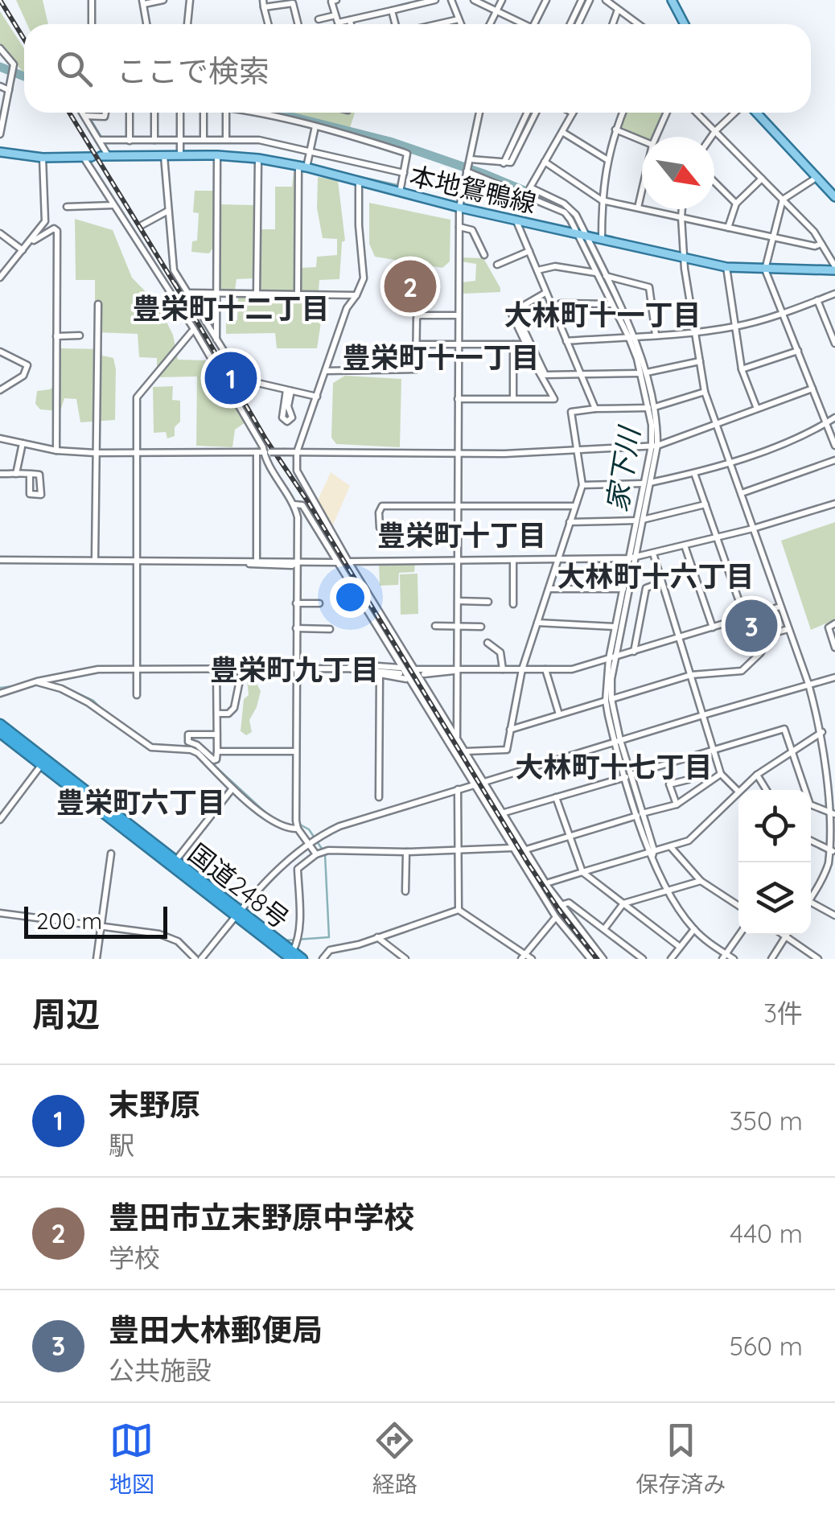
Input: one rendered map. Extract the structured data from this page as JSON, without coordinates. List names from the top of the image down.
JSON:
{
  "streets": {
    "highway": ["国道248号"],
    "main road": ["本地鴛鴨線"]
  },
  "districts": [
    "豊栄町十二丁目",
    "大林町十一丁目",
    "豊栄町十一丁目",
    "豊栄町十丁目",
    "大林町十六丁目",
    "豊栄町九丁目",
    "大林町十七丁目",
    "豊栄町六丁目"
  ],
  "water": ["家下川"],
  "scale_bar": "200 m",
  "north": "bottom right",
  "page": {
    "search": "ここで検索",
    "pins": ["2", "1", "3"],
    "scale": "200 m",
    "heading": ["周辺", "3件"],
    "list": [
      {
        "mark": "1",
        "name": "末野原",
        "note": "駅",
        "value": "350 m"
      },
      {
        "mark": "2",
        "name": "豊田市立末野原中学校",
        "note": "学校",
        "value": "440 m"
      },
      {
        "mark": "3",
        "name": "豊田大林郵便局",
        "note": "公共施設",
        "value": "560 m"
      }
    ],
    "nav": ["地図", "経路", "保存済み"]
  }
}
